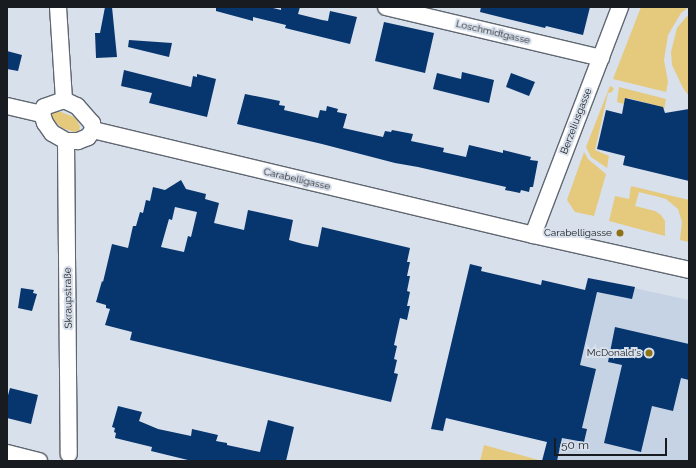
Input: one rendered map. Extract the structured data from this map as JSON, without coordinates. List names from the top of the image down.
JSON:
{
  "streets": {
    "street": [
      "Loschmidtgasse",
      "Berzeliusgasse",
      "Carabelligasse",
      "Skraupstraße"
    ]
  },
  "crossings": [
    ["Loschmidtgasse", "Berzeliusgasse"],
    ["Berzeliusgasse", "Carabelligasse"],
    ["Carabelligasse", "Skraupstraße"]
  ],
  "places": ["Carabelligasse", "McDonald's"],
  "scale_bar": "50 m"
}
